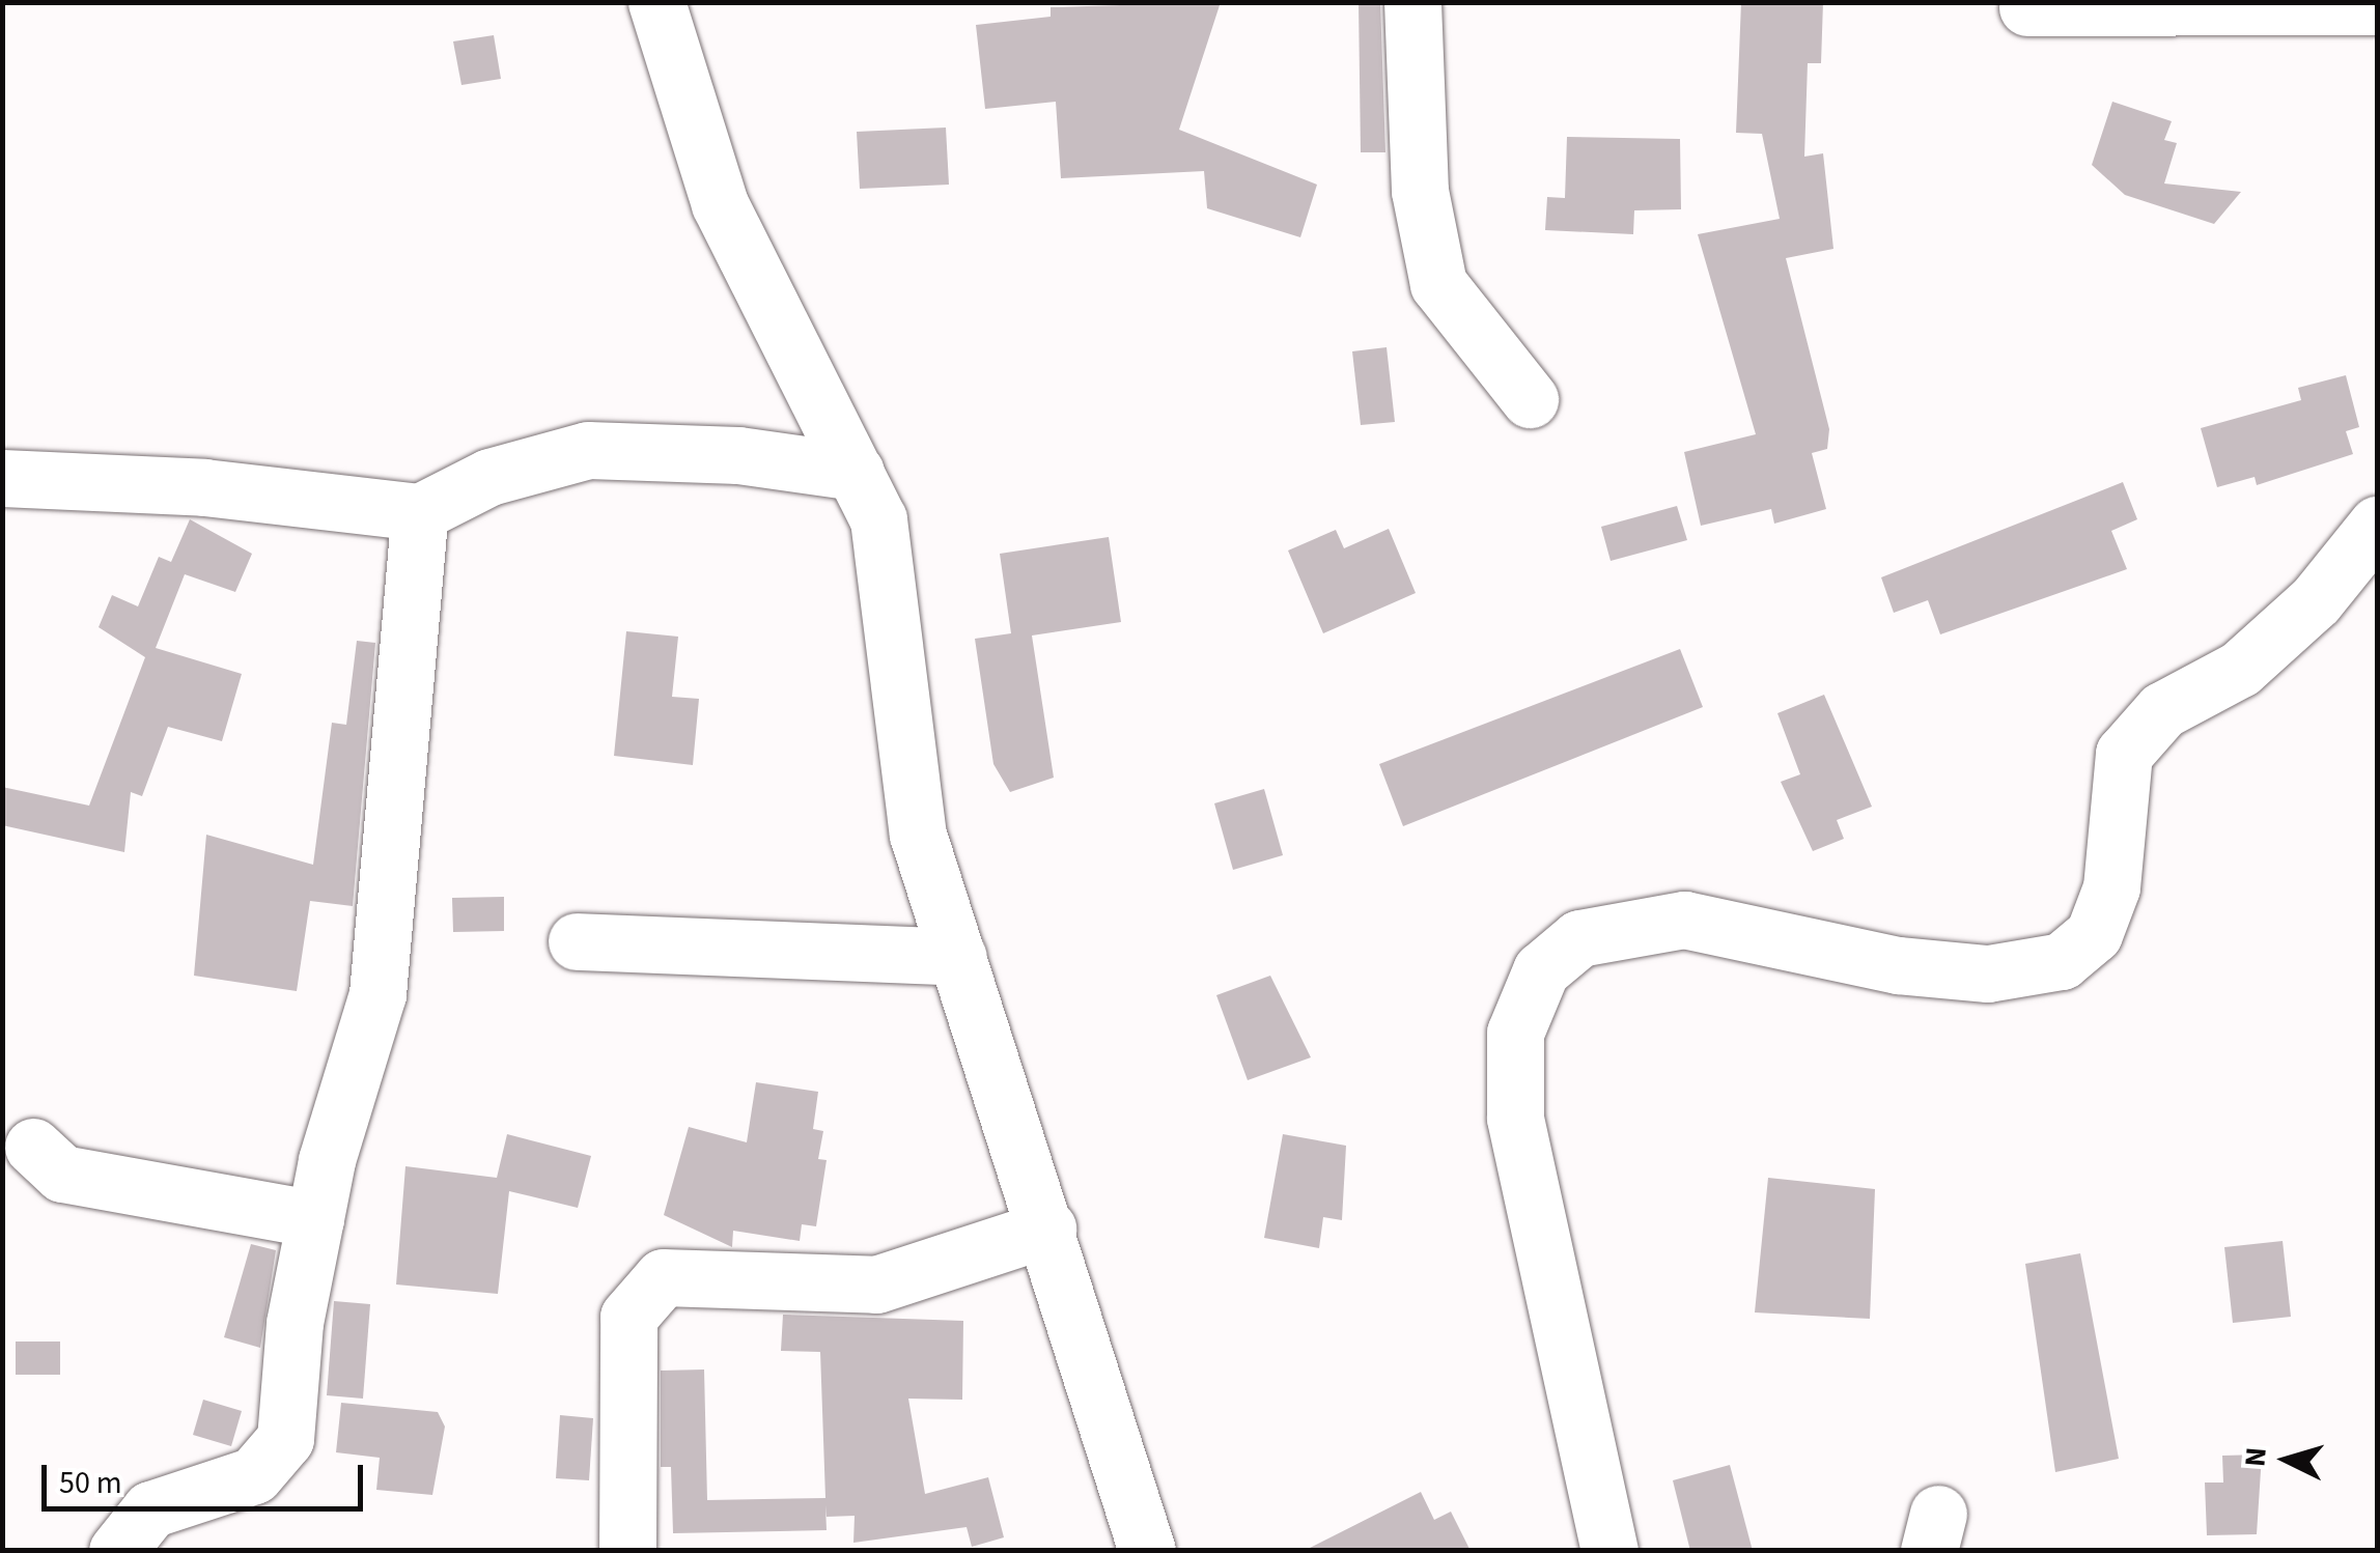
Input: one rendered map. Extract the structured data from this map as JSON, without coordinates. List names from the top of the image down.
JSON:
{
  "scale_bar": "50 m",
  "north": "left"
}
